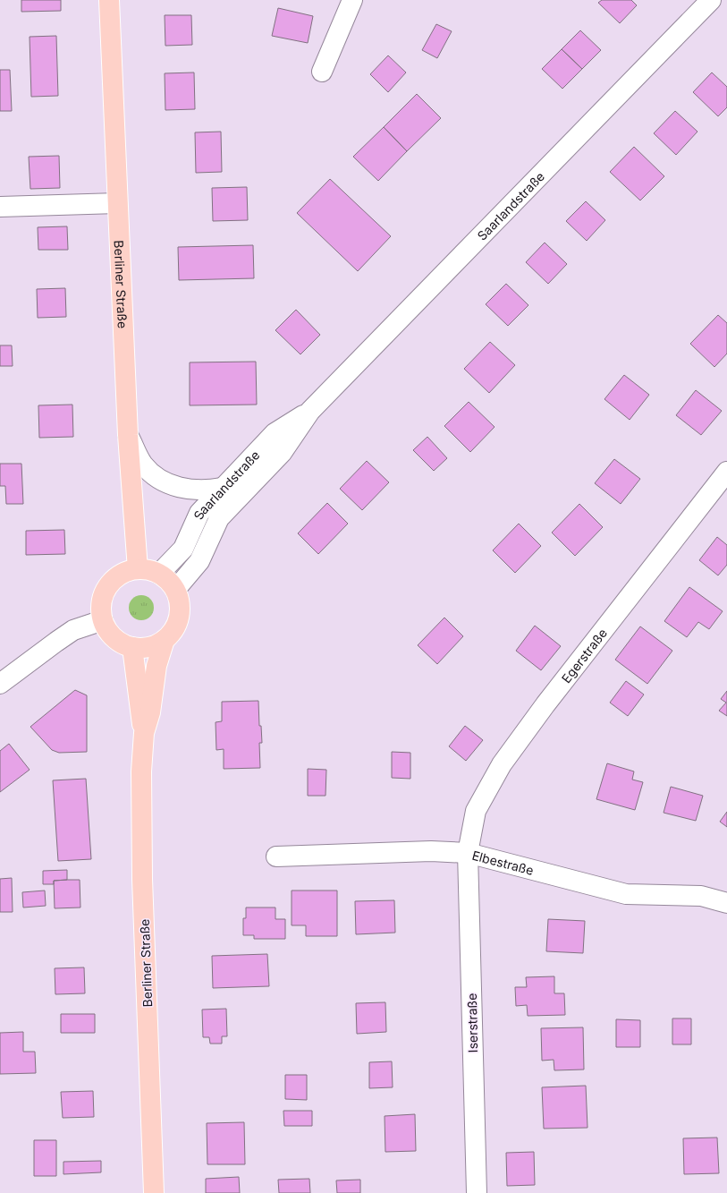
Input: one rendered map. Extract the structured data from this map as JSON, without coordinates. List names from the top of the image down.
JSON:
{
  "streets": {
    "main road": ["Berliner Straße"],
    "street": [
      "Saarlandstraße",
      "Egerstraße",
      "Elbestraße",
      "Iserstraße"
    ]
  },
  "crossings": [
    ["Saarlandstraße", "Berliner Straße"],
    ["Egerstraße", "Elbestraße"],
    ["Egerstraße", "Iserstraße"],
    ["Elbestraße", "Iserstraße"]
  ]
}
